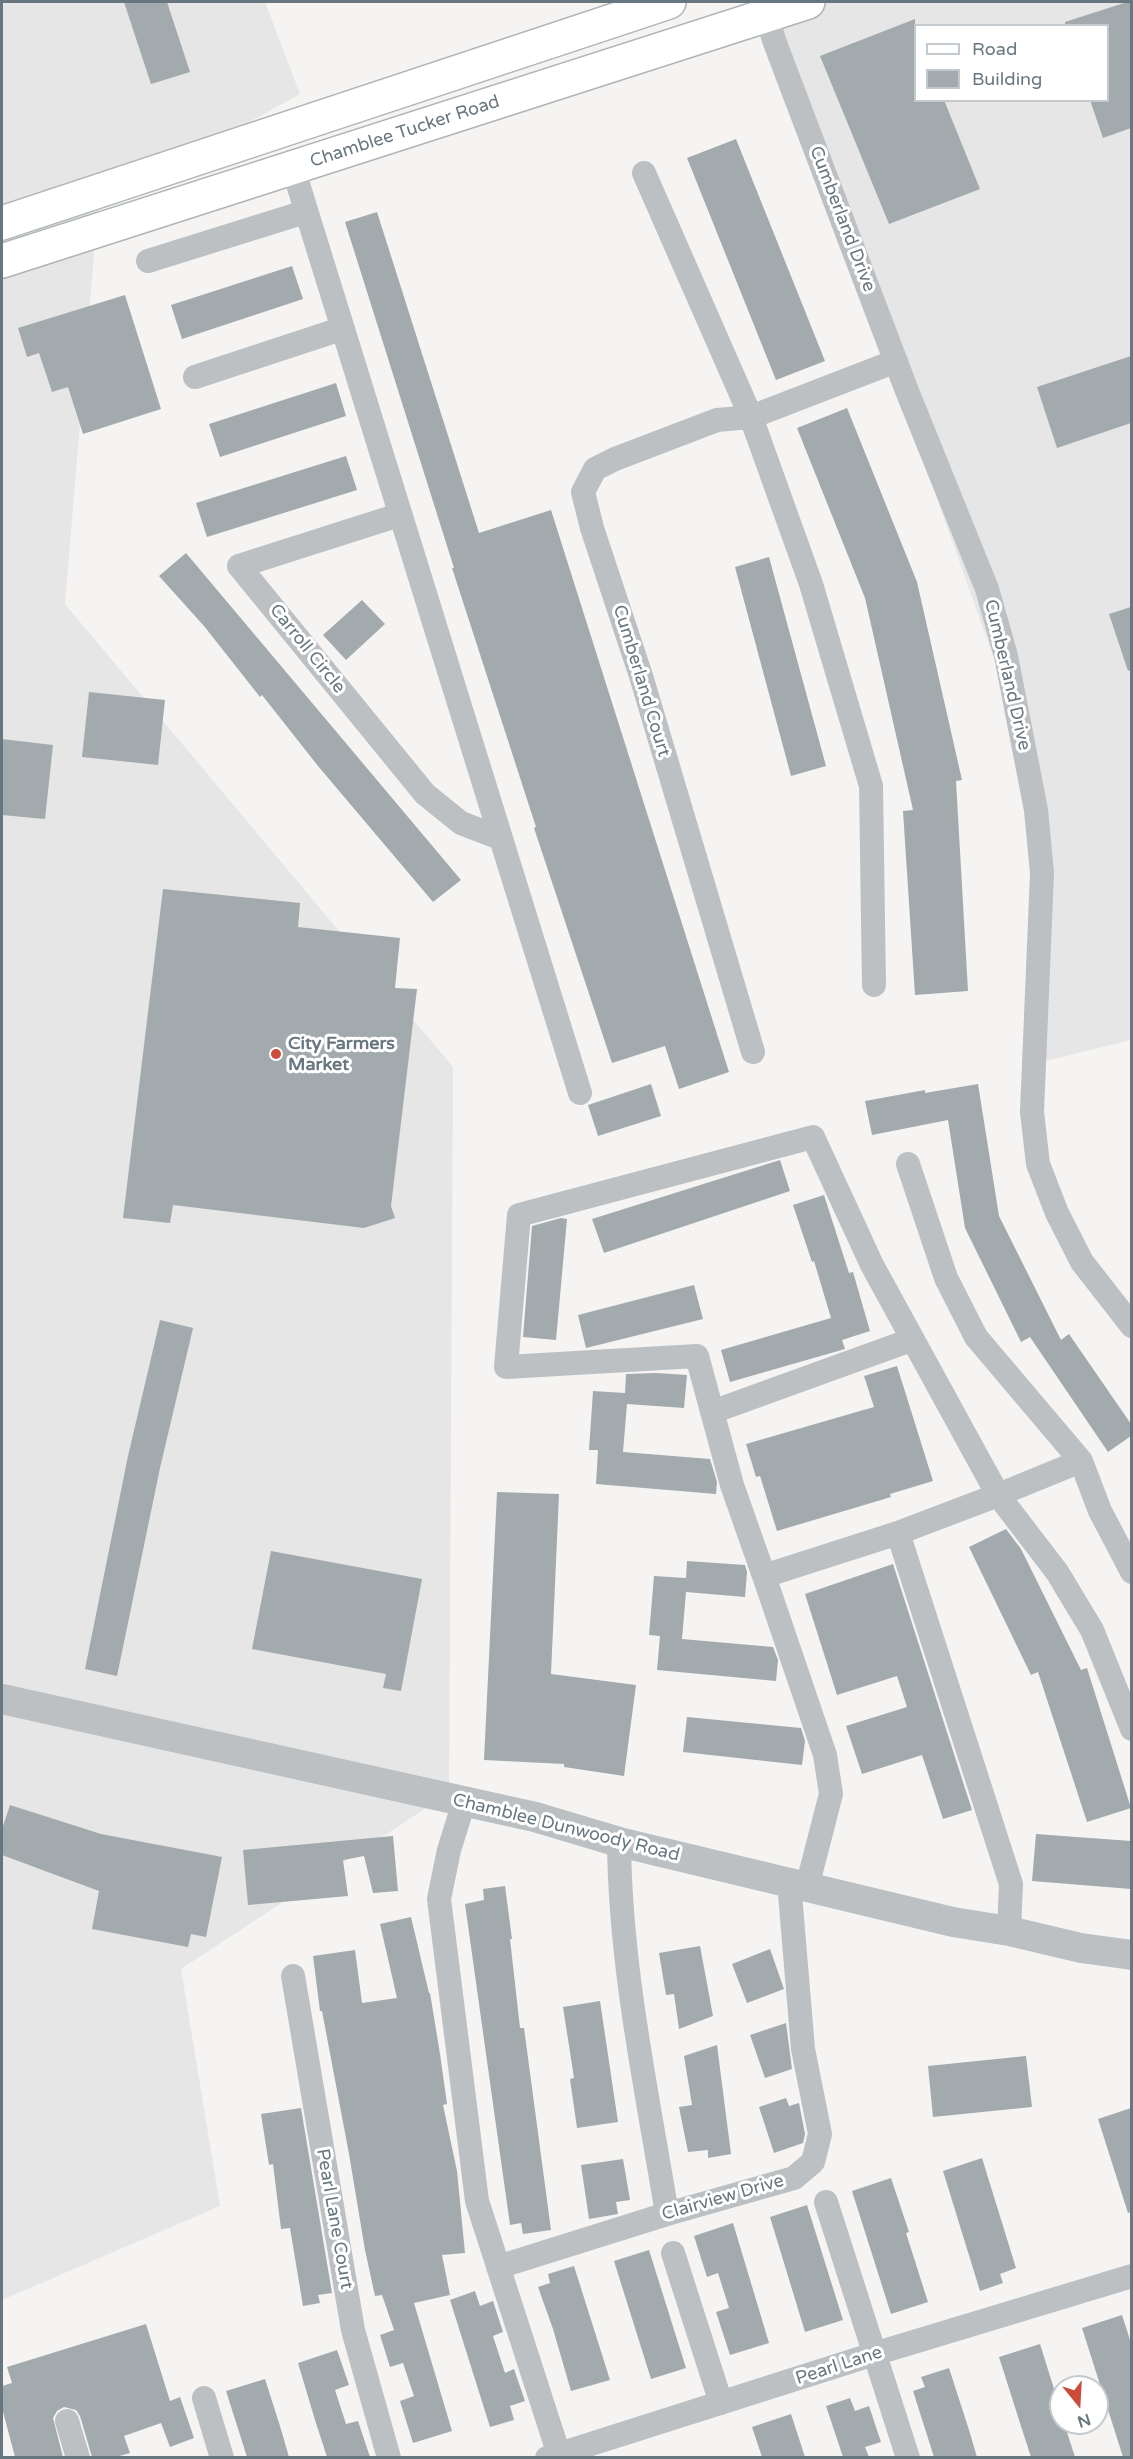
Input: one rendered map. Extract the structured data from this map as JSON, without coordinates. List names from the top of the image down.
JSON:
{
  "streets": {
    "main road": ["Chamblee Tucker Road"],
    "street": [
      "Cumberland Drive",
      "Carroll Circle",
      "Cumberland Court",
      "Chamblee Dunwoody Road",
      "Clairview Drive",
      "Pearl Lane Court",
      "Pearl Lane"
    ]
  },
  "crossings": [
    ["Chamblee Tucker Road", "Cumberland Drive"],
    ["Cumberland Drive", "Cumberland Court"],
    ["Chamblee Dunwoody Road", "Clairview Drive"]
  ],
  "places": ["City Farmers Market"],
  "legend": ["Road", "Building"],
  "north": "bottom"
}
